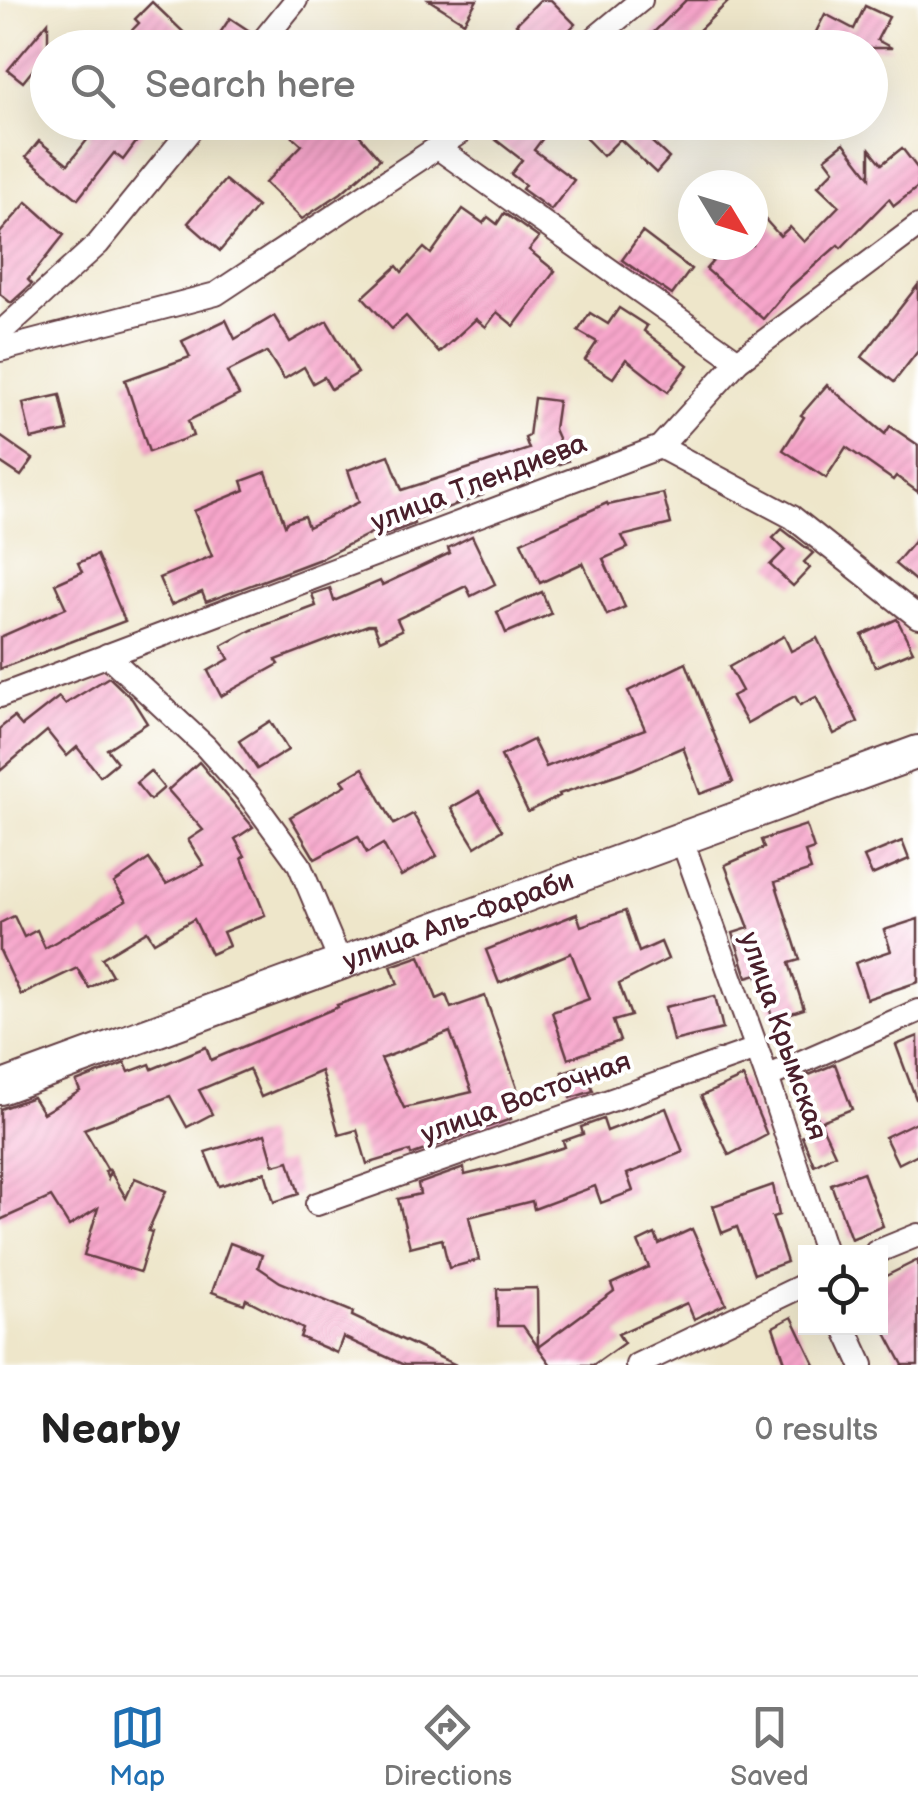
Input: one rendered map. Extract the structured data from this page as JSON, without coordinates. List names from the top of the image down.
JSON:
{
  "streets": {
    "main road": ["улица Аль-Фараби"],
    "street": ["улица Тлендиева", "улица Крымская", "улица Восточная"]
  },
  "crossings": [
    ["улица Аль-Фараби", "улица Крымская"],
    ["улица Крымская", "улица Восточная"]
  ],
  "north": "bottom right",
  "page": {
    "search": "Search here",
    "heading": ["Nearby", "0 results"],
    "nav": ["Map", "Directions", "Saved"]
  }
}
